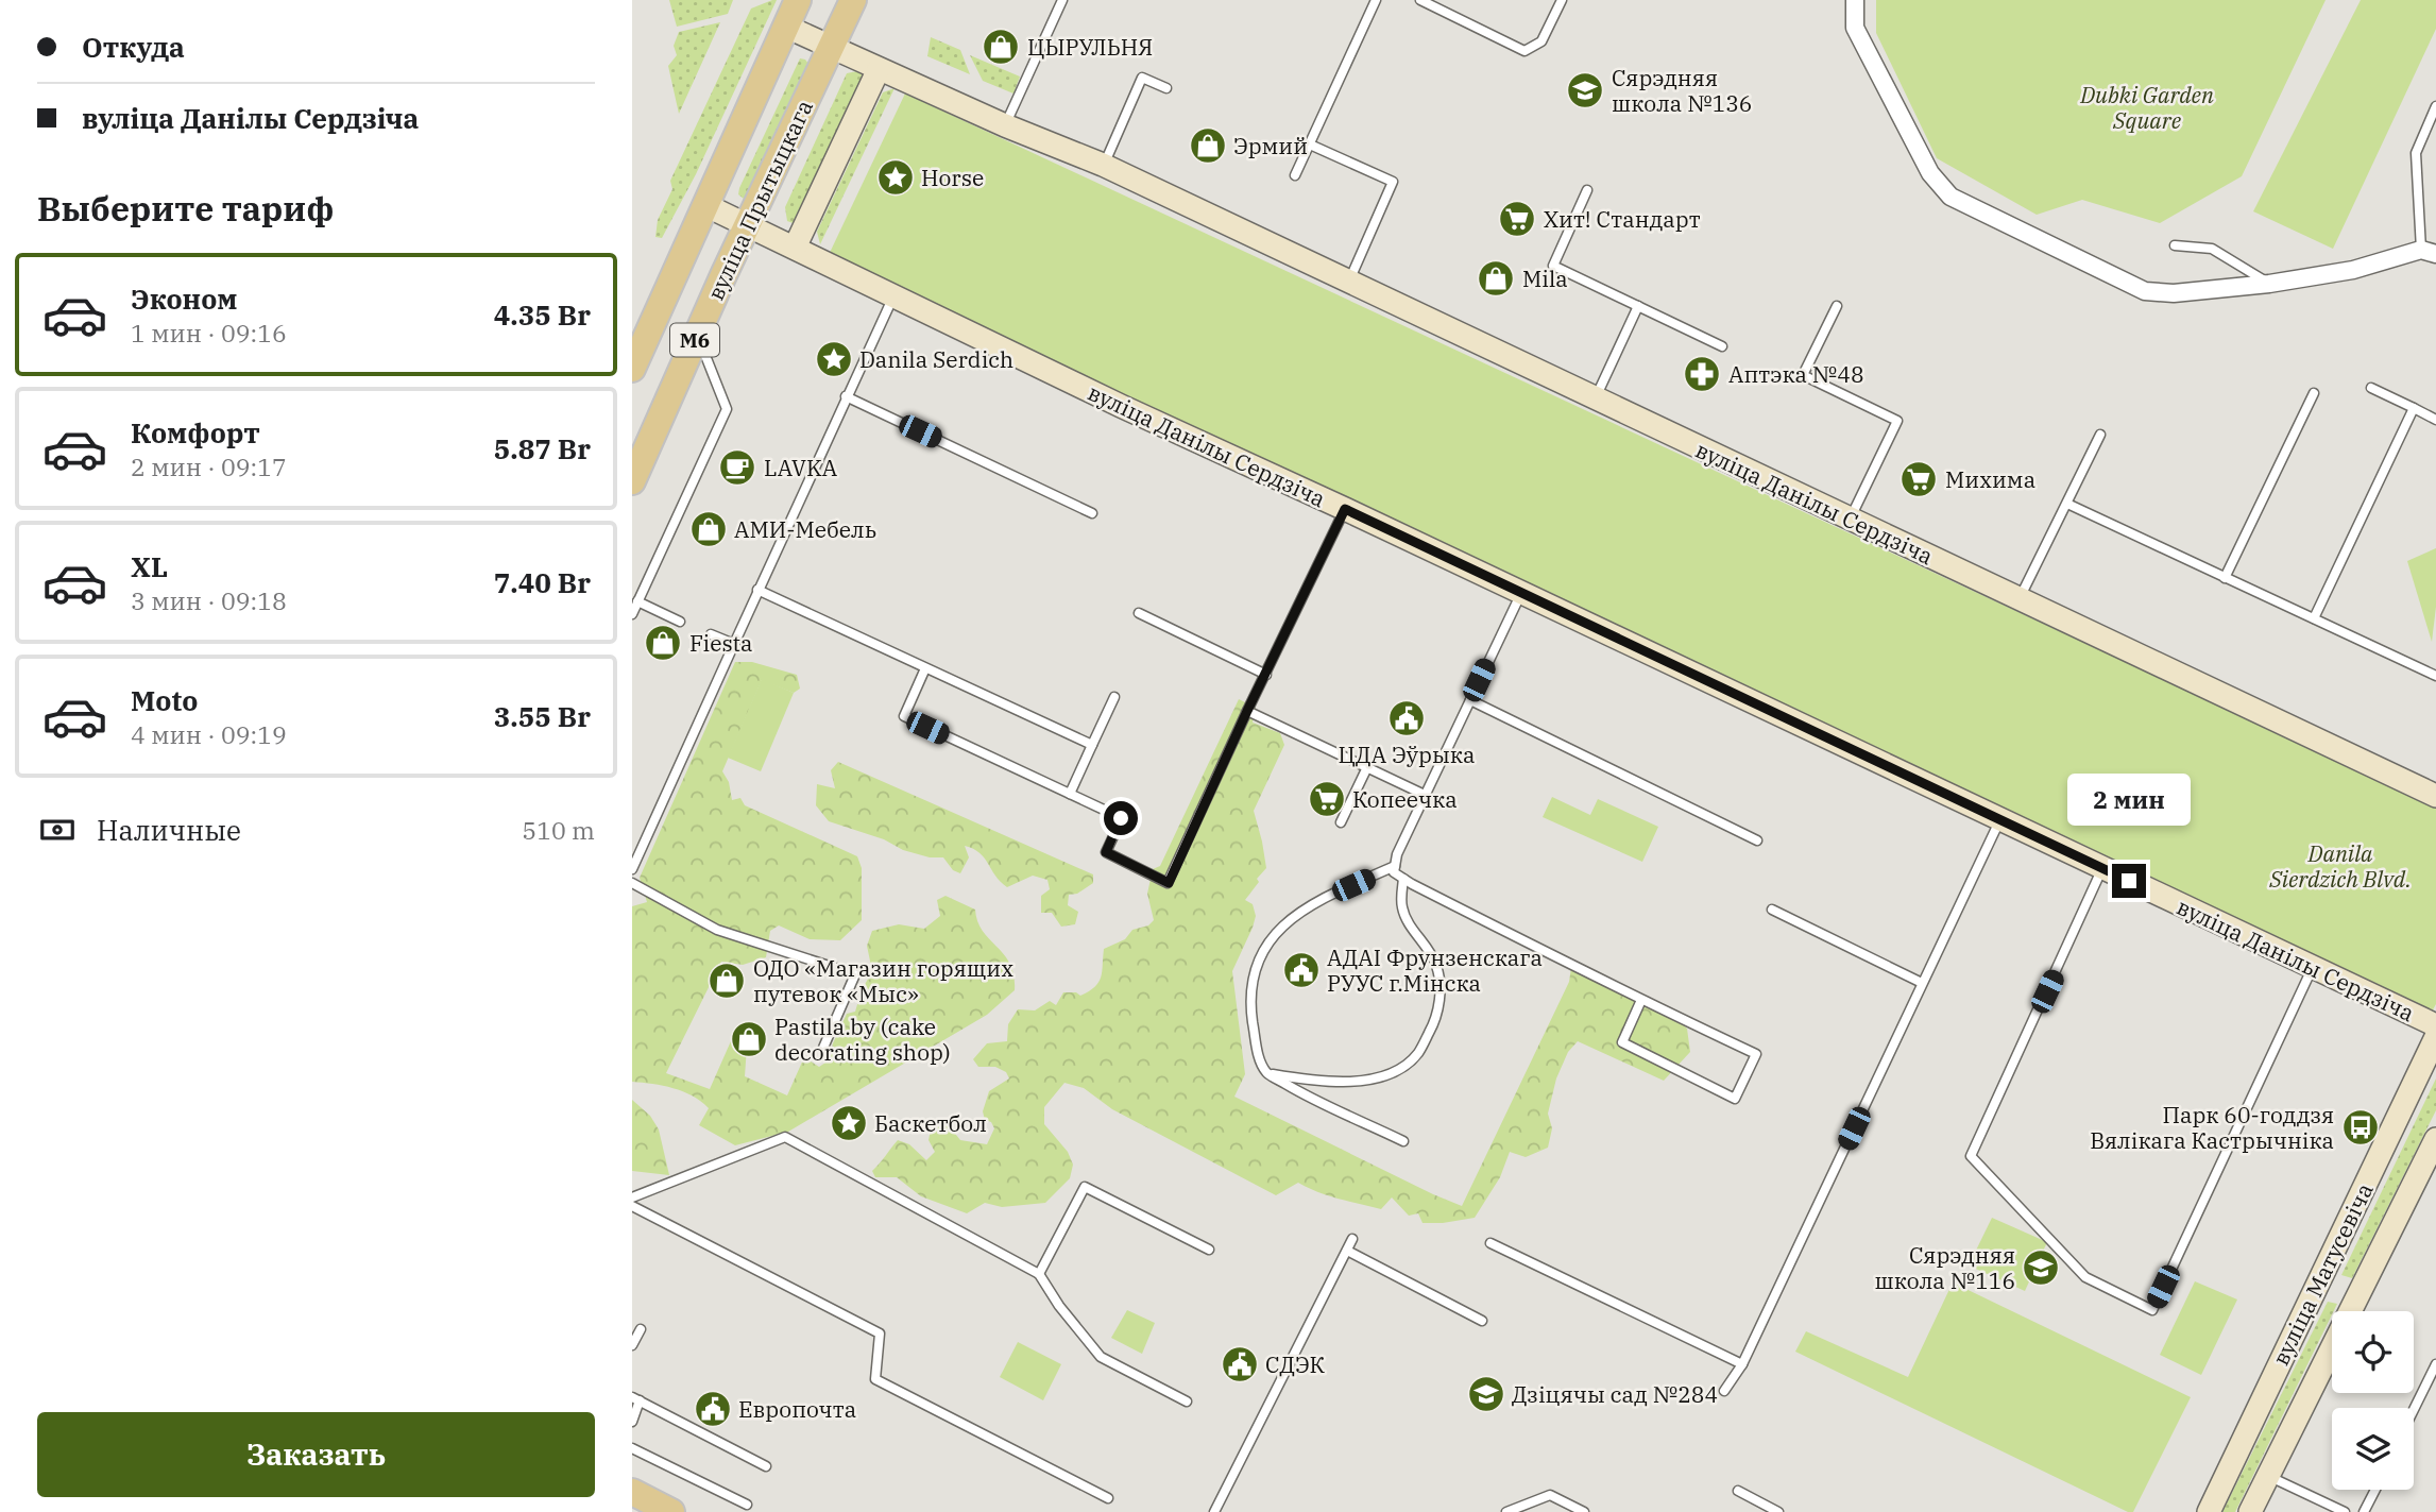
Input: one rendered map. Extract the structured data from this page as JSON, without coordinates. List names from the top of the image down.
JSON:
{
  "streets": {
    "main road": ["вуліца Прытыцкага", "М6"],
    "street": ["вуліца Данілы Сердзіча", "вуліца Матусевіча"]
  },
  "crossings": [
    ["вуліца Прытыцкага", "вуліца Данілы Сердзіча"]
  ],
  "parks": ["Dubki Garden Square", "Danila Sierdzich Blvd."],
  "places": {
    "shop": [
      "ЦЫРУЛЬНЯ",
      "Эрмий",
      "Mila",
      "АМИ-Мебель",
      "Fiesta",
      "ОДО «Магазин горящих путевок «Мыс»",
      "Pastila.by (cake decorating shop)"
    ],
    "school or university": ["Сярэдняя школа №136", "Сярэдняя школа №116", "Дзіцячы сад №284"],
    "place": ["Horse", "Danila Serdich", "Баскетбол"],
    "supermarket": ["Хит! Стандарт", "Михима", "Копеечка"],
    "pharmacy": ["Аптэка №48"],
    "cafe": ["LAVKA"],
    "public building": [
      "ЦДА Эўрыка",
      "АДАІ Фрунзенскага РУУС г.Мінска",
      "СДЭК",
      "Европочта"
    ],
    "bus stop": ["Парк 60-годдзя Вялікага Кастрычніка"]
  },
  "page": {
    "banner": ["Откуда", "вуліца Данілы Сердзіча"],
    "heading": "Выберите тариф",
    "list": [
      {
        "name": "Эконом",
        "note": "1 мин · 09:16",
        "value": "4.35 Br"
      },
      {
        "name": "Комфорт",
        "note": "2 мин · 09:17",
        "value": "5.87 Br"
      },
      {
        "name": "XL",
        "note": "3 мин · 09:18",
        "value": "7.40 Br"
      },
      {
        "name": "Moto",
        "note": "4 мин · 09:19",
        "value": "3.55 Br"
      }
    ],
    "bubble": "2 мин",
    "pay": ["Наличные", "510 m"],
    "buttons": "Заказать"
  }
}
